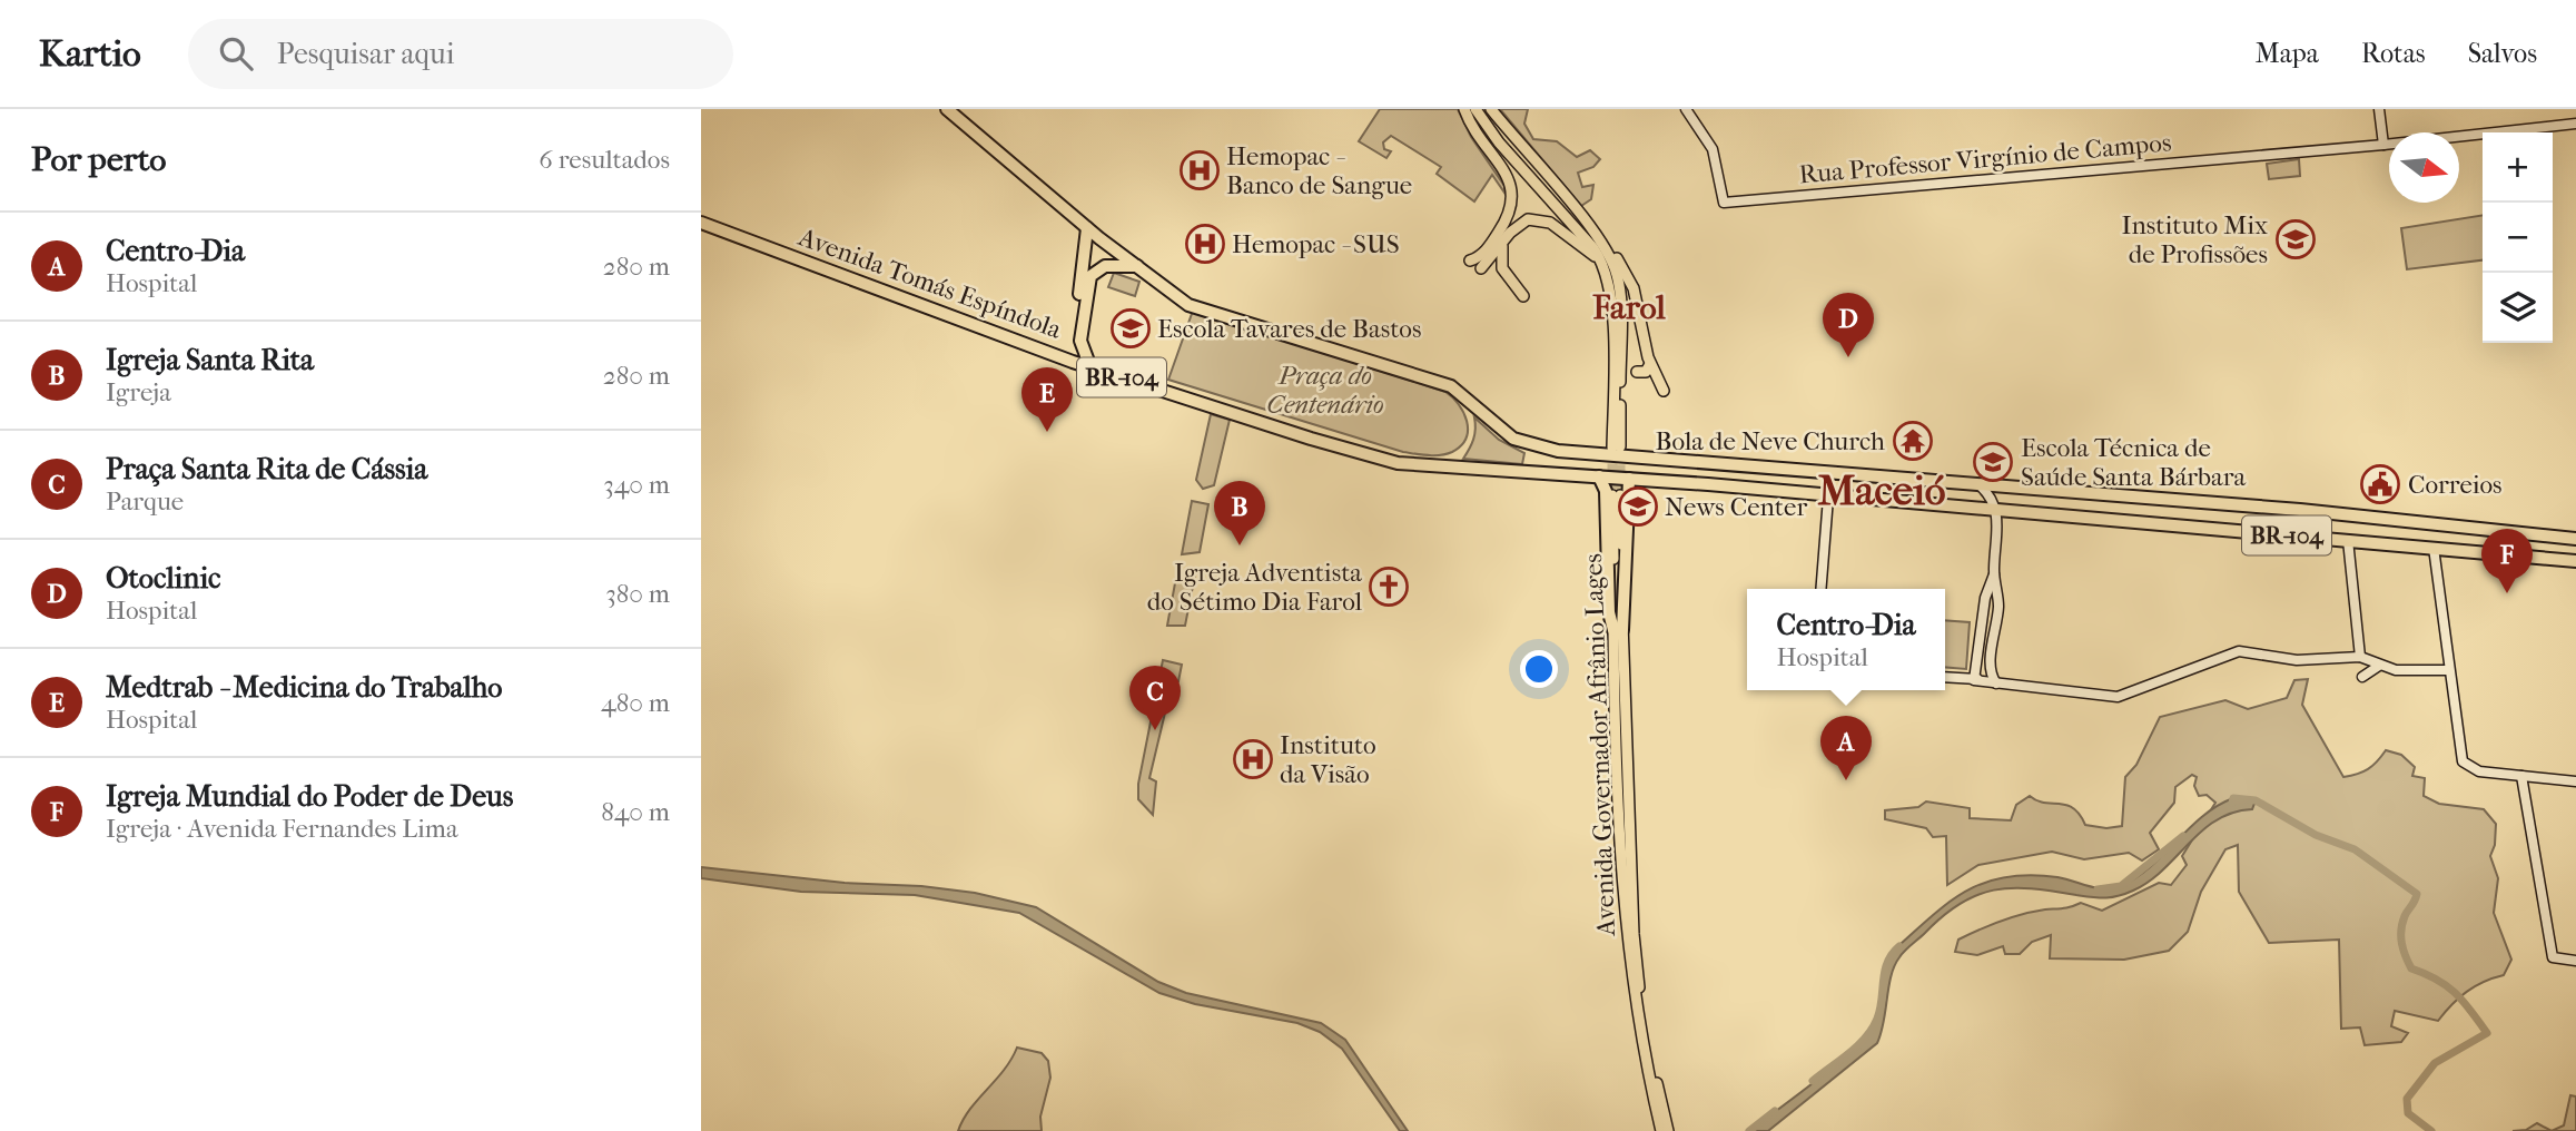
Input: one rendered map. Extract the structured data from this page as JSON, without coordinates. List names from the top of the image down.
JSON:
{
  "streets": {
    "highway": ["Avenida Tomás Espíndola", "BR-104"],
    "main road": ["Avenida Governador Afrânio Lages"],
    "street": ["Rua Professor Virgínio de Campos"]
  },
  "crossings": [
    ["Avenida Tomás Espíndola", "BR-104"]
  ],
  "districts": ["Farol", "Maceió"],
  "parks": ["Praça do Centenário"],
  "places": {
    "hospital": ["Hemopac - Banco de Sangue", "Hemopac - SUS", "Instituto da Visão"],
    "school or university": [
      "Instituto Mix de Profissões",
      "Escola Tavares de Bastos",
      "Escola Técnica de Saúde Santa Bárbara",
      "News Center"
    ],
    "temple": ["Bola de Neve Church"],
    "public building": ["Correios"],
    "church": ["Igreja Adventista do Sétimo Dia Farol"]
  },
  "north": "right",
  "page": {
    "header": "Kartio",
    "search": "Pesquisar aqui",
    "nav": ["Mapa", "Rotas", "Salvos"],
    "heading": ["Por perto", "6 resultados"],
    "map_buttons": ["+", "−"],
    "list": [
      {
        "mark": "A",
        "name": "Centro-Dia",
        "note": "Hospital",
        "value": "280 m"
      },
      {
        "mark": "B",
        "name": "Igreja Santa Rita",
        "note": "Igreja",
        "value": "280 m"
      },
      {
        "mark": "C",
        "name": "Praça Santa Rita de Cássia",
        "note": "Parque",
        "value": "340 m"
      },
      {
        "mark": "D",
        "name": "Otoclinic",
        "note": "Hospital",
        "value": "380 m"
      },
      {
        "mark": "E",
        "name": "Medtrab - Medicina do Trabalho",
        "note": "Hospital",
        "value": "480 m"
      },
      {
        "mark": "F",
        "name": "Igreja Mundial do Poder de Deus",
        "note": "Igreja · Avenida Fernandes Lima",
        "value": "840 m"
      }
    ],
    "pins": [
      "D",
      "E",
      "B",
      "F",
      "C",
      "A"
    ],
    "popup": ["Centro-Dia", "Hospital"]
  }
}
